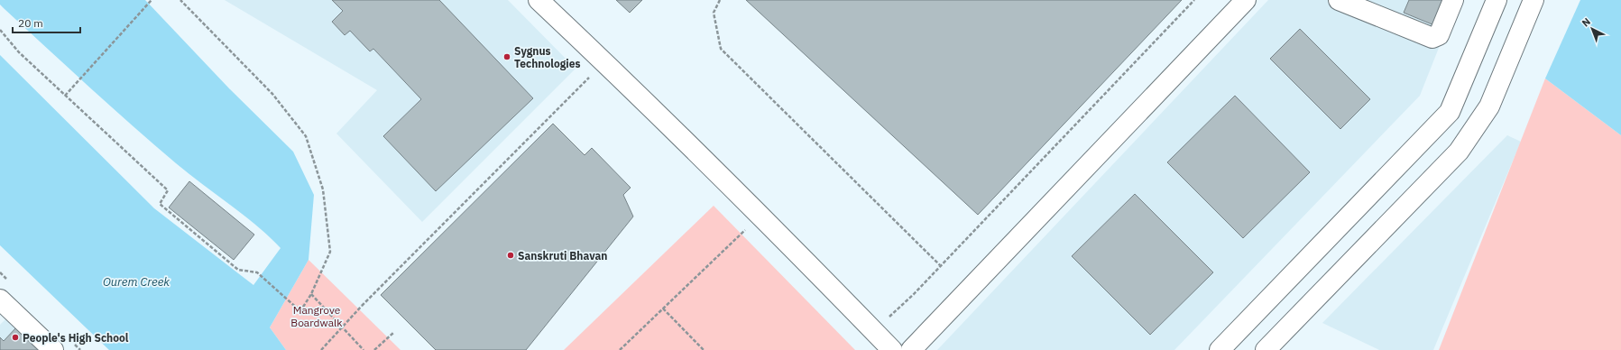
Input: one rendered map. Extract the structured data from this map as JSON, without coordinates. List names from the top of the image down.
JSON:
{
  "water": ["Ourem Creek"],
  "parks": ["Mangrove Boardwalk"],
  "places": ["Sygnus Technologies", "Sanskruti Bhavan", "People's High School"],
  "scale_bar": "20 m",
  "north": "top left"
}
